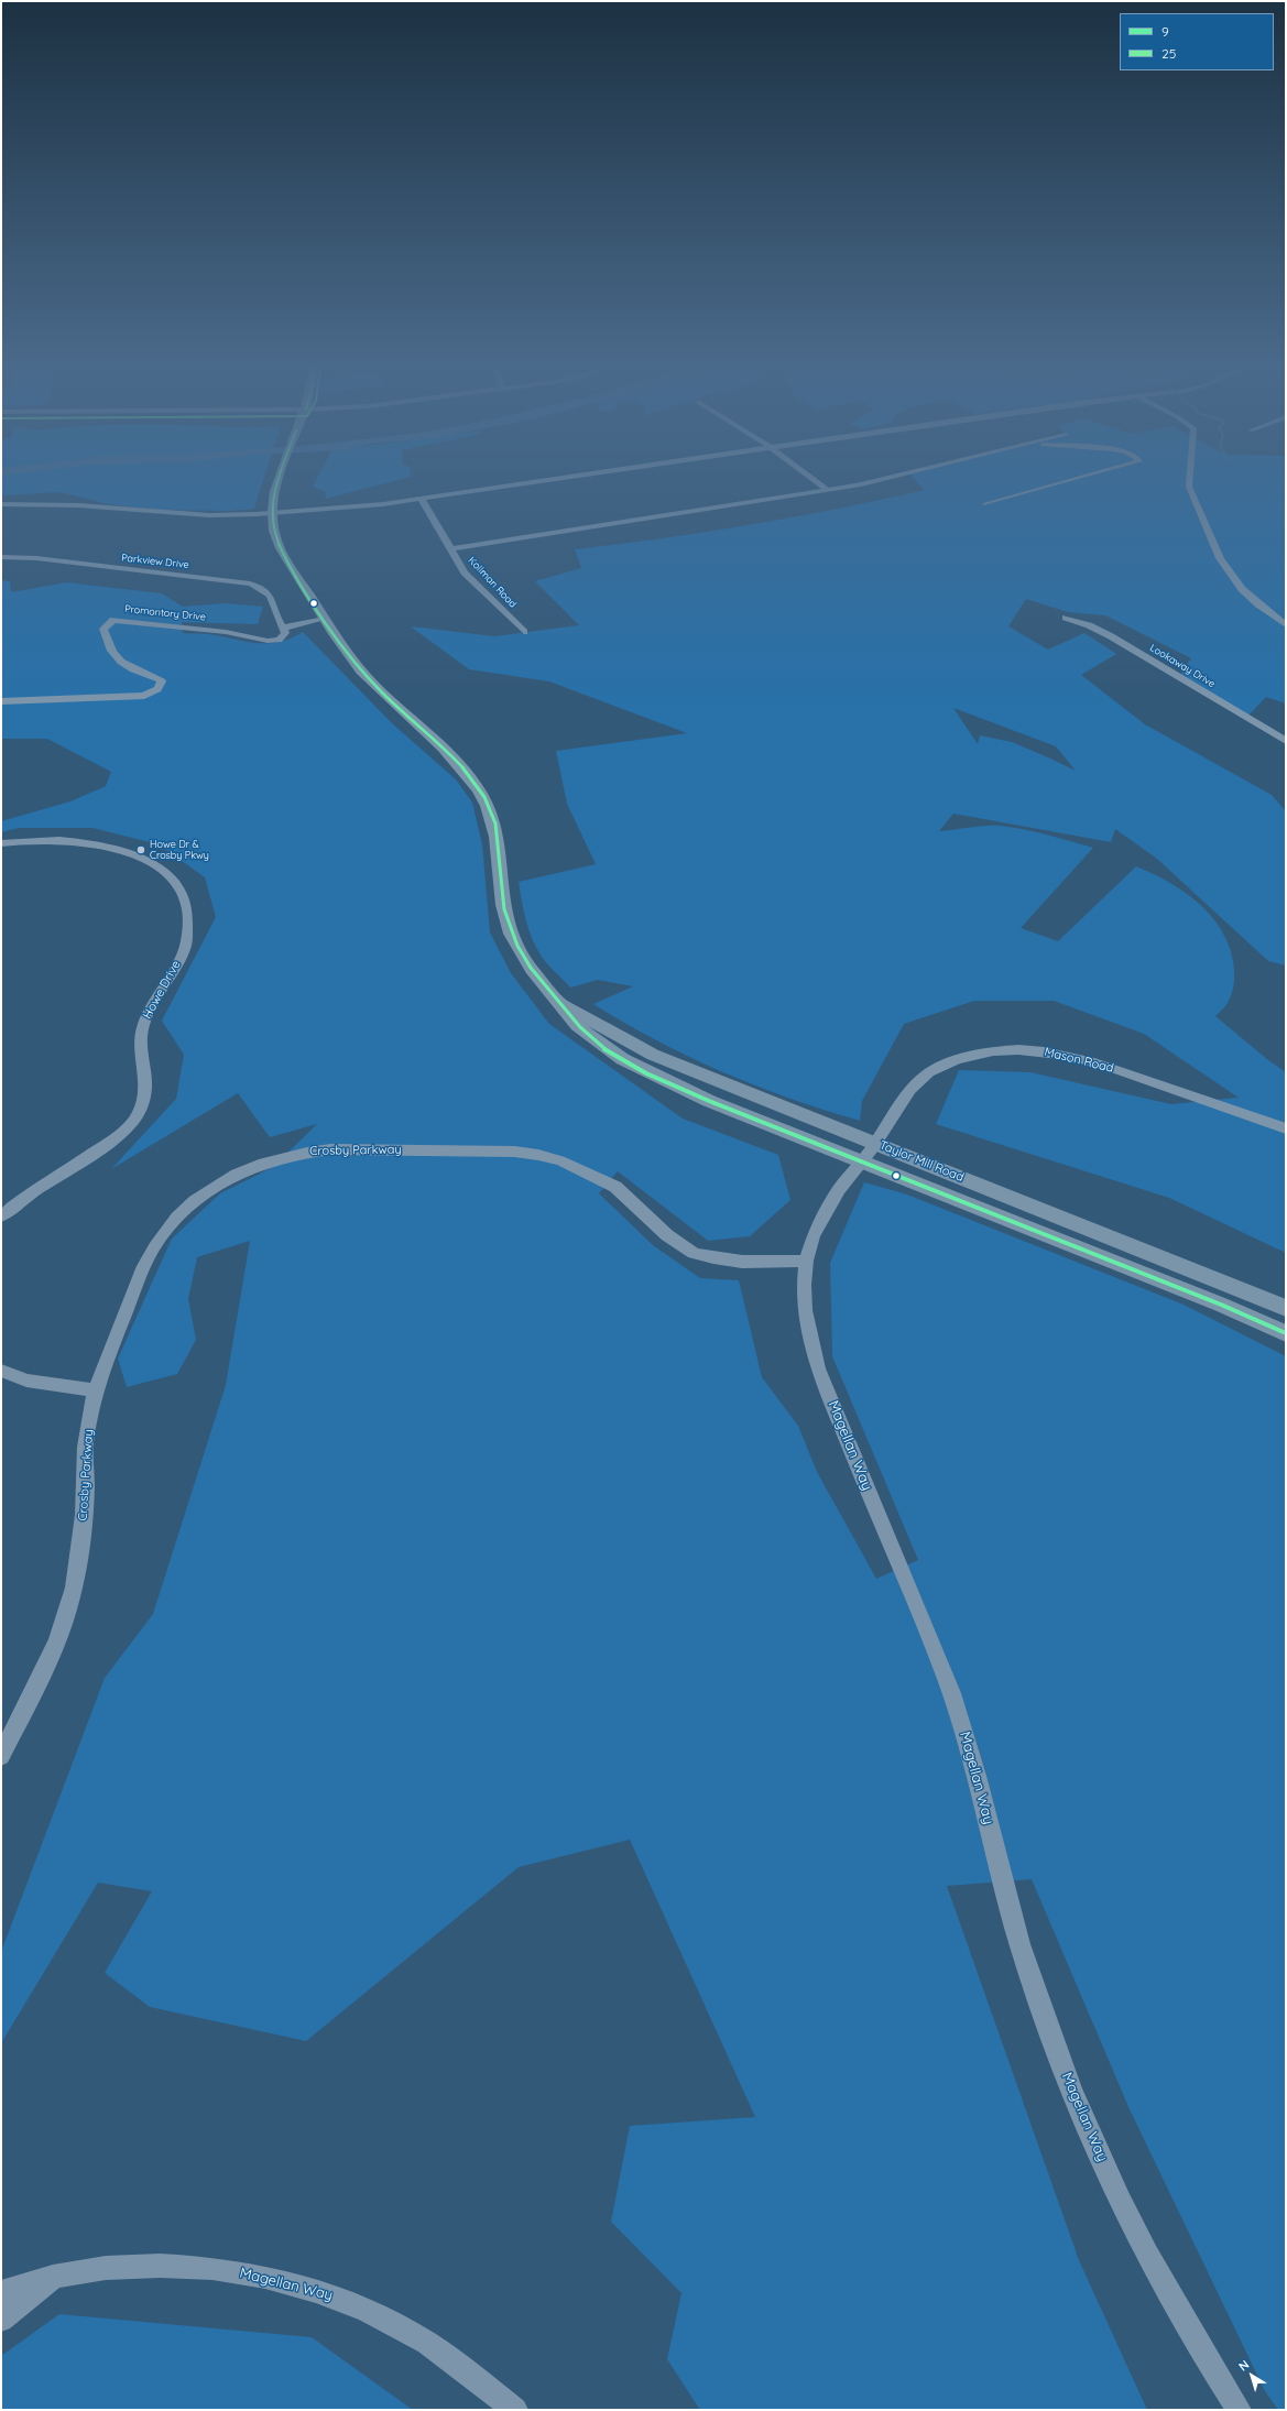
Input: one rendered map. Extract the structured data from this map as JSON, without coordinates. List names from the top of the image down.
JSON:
{
  "streets": {
    "main road": ["Taylor Mill Road"],
    "street": [
      "Parkview Drive",
      "Kollman Road",
      "Promontory Drive",
      "Lookaway Drive",
      "Howe Drive",
      "Mason Road",
      "Crosby Parkway",
      "Magellan Way"
    ]
  },
  "crossings": [
    ["Parkview Drive", "Promontory Drive"],
    ["Mason Road", "Taylor Mill Road"],
    ["Mason Road", "Magellan Way"],
    ["Crosby Parkway", "Magellan Way"],
    ["Taylor Mill Road", "Magellan Way"]
  ],
  "places": ["Howe Dr & Crosby Pkwy"],
  "lines": ["transit line 9"],
  "legend": ["9", "25"],
  "north": "top left"
}
